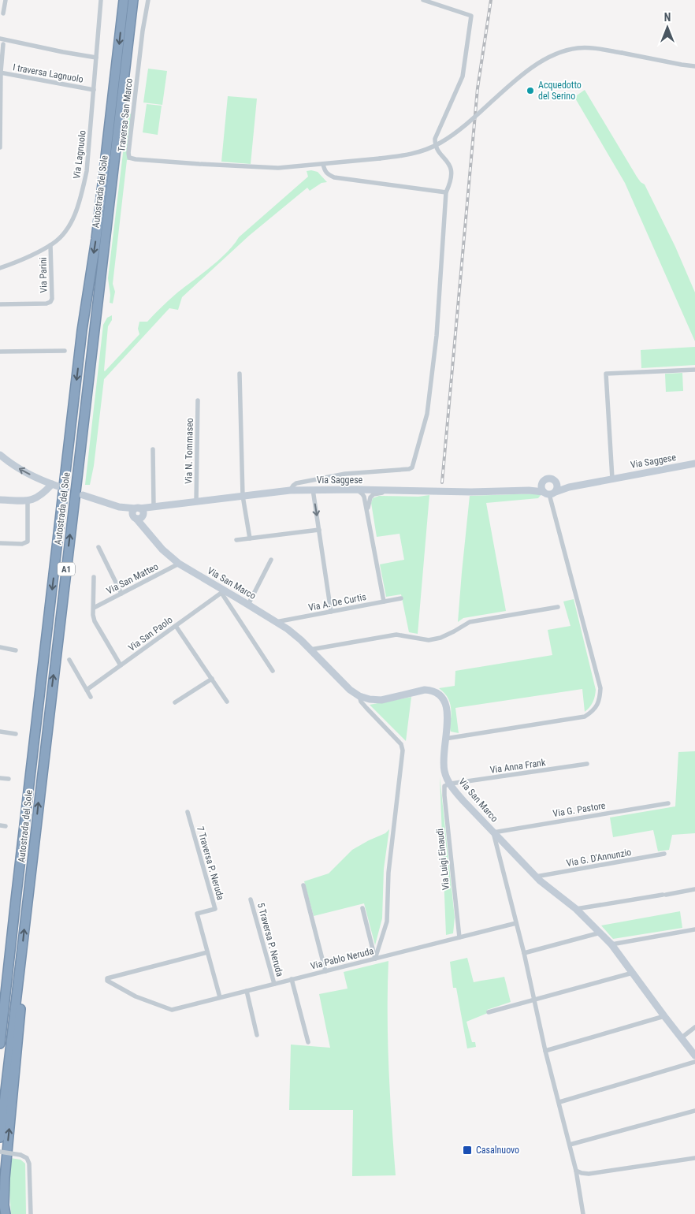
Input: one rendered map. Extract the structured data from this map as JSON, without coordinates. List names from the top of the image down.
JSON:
{
  "streets": {
    "highway": ["Autostrada del Sole", "A1"],
    "main road": ["Via Saggese", "Via San Marco"],
    "street": [
      "I traversa Lagnuolo",
      "Traversa San Marco",
      "Via Lagnuolo",
      "Via Parini",
      "Via N. Tommaseo",
      "Via San Matteo",
      "Via A. De Curtis",
      "Via San Paolo",
      "Via Anna Frank",
      "Via G. Pastore",
      "Via G. D'Annunzio",
      "Via Luigi Einaudi",
      "7 Traversa P. Neruda",
      "5 Traversa P. Neruda",
      "Via Pablo Neruda"
    ]
  },
  "crossings": [
    ["I traversa Lagnuolo", "Via Lagnuolo"],
    ["Via Lagnuolo", "Via Parini"],
    ["Via N. Tommaseo", "Via Saggese"],
    ["Via Saggese", "Via San Marco"],
    ["Via San Matteo", "Via San Marco"],
    ["Via San Marco", "Via A. De Curtis"],
    ["Via San Marco", "Via San Paolo"],
    ["Via San Marco", "Via Anna Frank"],
    ["Via San Marco", "Via G. Pastore"],
    ["Via San Marco", "Via G. D'Annunzio"],
    ["Via San Marco", "Via Luigi Einaudi"],
    ["Via Anna Frank", "Via Luigi Einaudi"],
    ["Via Luigi Einaudi", "Via Pablo Neruda"],
    ["7 Traversa P. Neruda", "Via Pablo Neruda"],
    ["5 Traversa P. Neruda", "Via Pablo Neruda"]
  ],
  "places": {
    "other": ["Acquedotto del Serino"],
    "transit": ["Casalnuovo"]
  },
  "north": "top"
}
